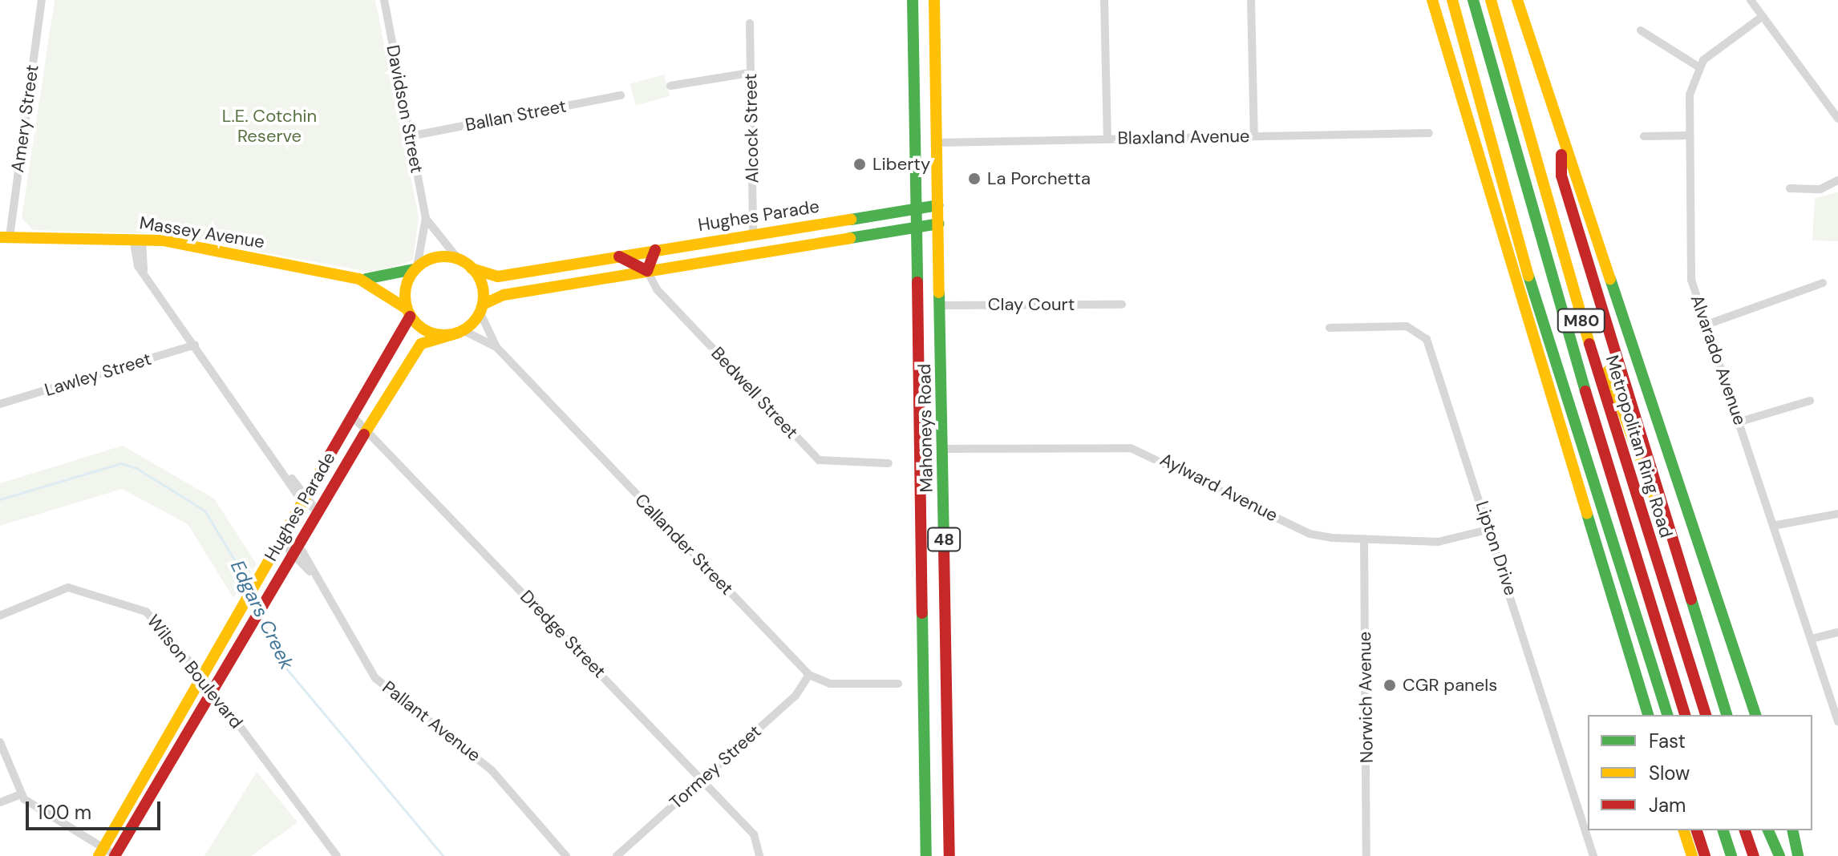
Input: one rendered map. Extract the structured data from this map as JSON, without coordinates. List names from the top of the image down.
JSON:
{
  "streets": {
    "main road": [
      "Hughes Parade",
      "Massey Avenue",
      "M80",
      "Mahoneys Road",
      "Metropolitan Ring Road",
      "48"
    ],
    "street": [
      "Davidson Street",
      "Ballan Street",
      "Amery Street",
      "Alcock Street",
      "Blaxland Avenue",
      "Clay Court",
      "Alvarado Avenue",
      "Lawley Street",
      "Bedwell Street",
      "Aylward Avenue",
      "Callander Street",
      "Lipton Drive",
      "Dredge Street",
      "Wilson Boulevard",
      "Norwich Avenue",
      "Pallant Avenue",
      "Tormey Street"
    ]
  },
  "crossings": [
    ["Davidson Street", "Ballan Street"],
    ["Davidson Street", "Hughes Parade"],
    ["Davidson Street", "Massey Avenue"],
    ["Davidson Street", "Callander Street"],
    ["Amery Street", "Massey Avenue"],
    ["Alcock Street", "Hughes Parade"],
    ["Blaxland Avenue", "Mahoneys Road"],
    ["Hughes Parade", "Massey Avenue"],
    ["Hughes Parade", "Bedwell Street"],
    ["Hughes Parade", "Mahoneys Road"],
    ["Hughes Parade", "Callander Street"],
    ["Hughes Parade", "Dredge Street"],
    ["Hughes Parade", "Wilson Boulevard"],
    ["Hughes Parade", "Pallant Avenue"],
    ["Massey Avenue", "Callander Street"],
    ["Clay Court", "Mahoneys Road"],
    ["Mahoneys Road", "Aylward Avenue"],
    ["Aylward Avenue", "Lipton Drive"],
    ["Aylward Avenue", "Norwich Avenue"],
    ["Callander Street", "Tormey Street"],
    ["Dredge Street", "Tormey Street"]
  ],
  "water": ["Edgars Creek"],
  "parks": ["L.E. Cotchin Reserve"],
  "places": ["Liberty", "La Porchetta", "CGR panels"],
  "legend": ["Fast", "Slow", "Jam"],
  "scale_bar": "100 m"
}
